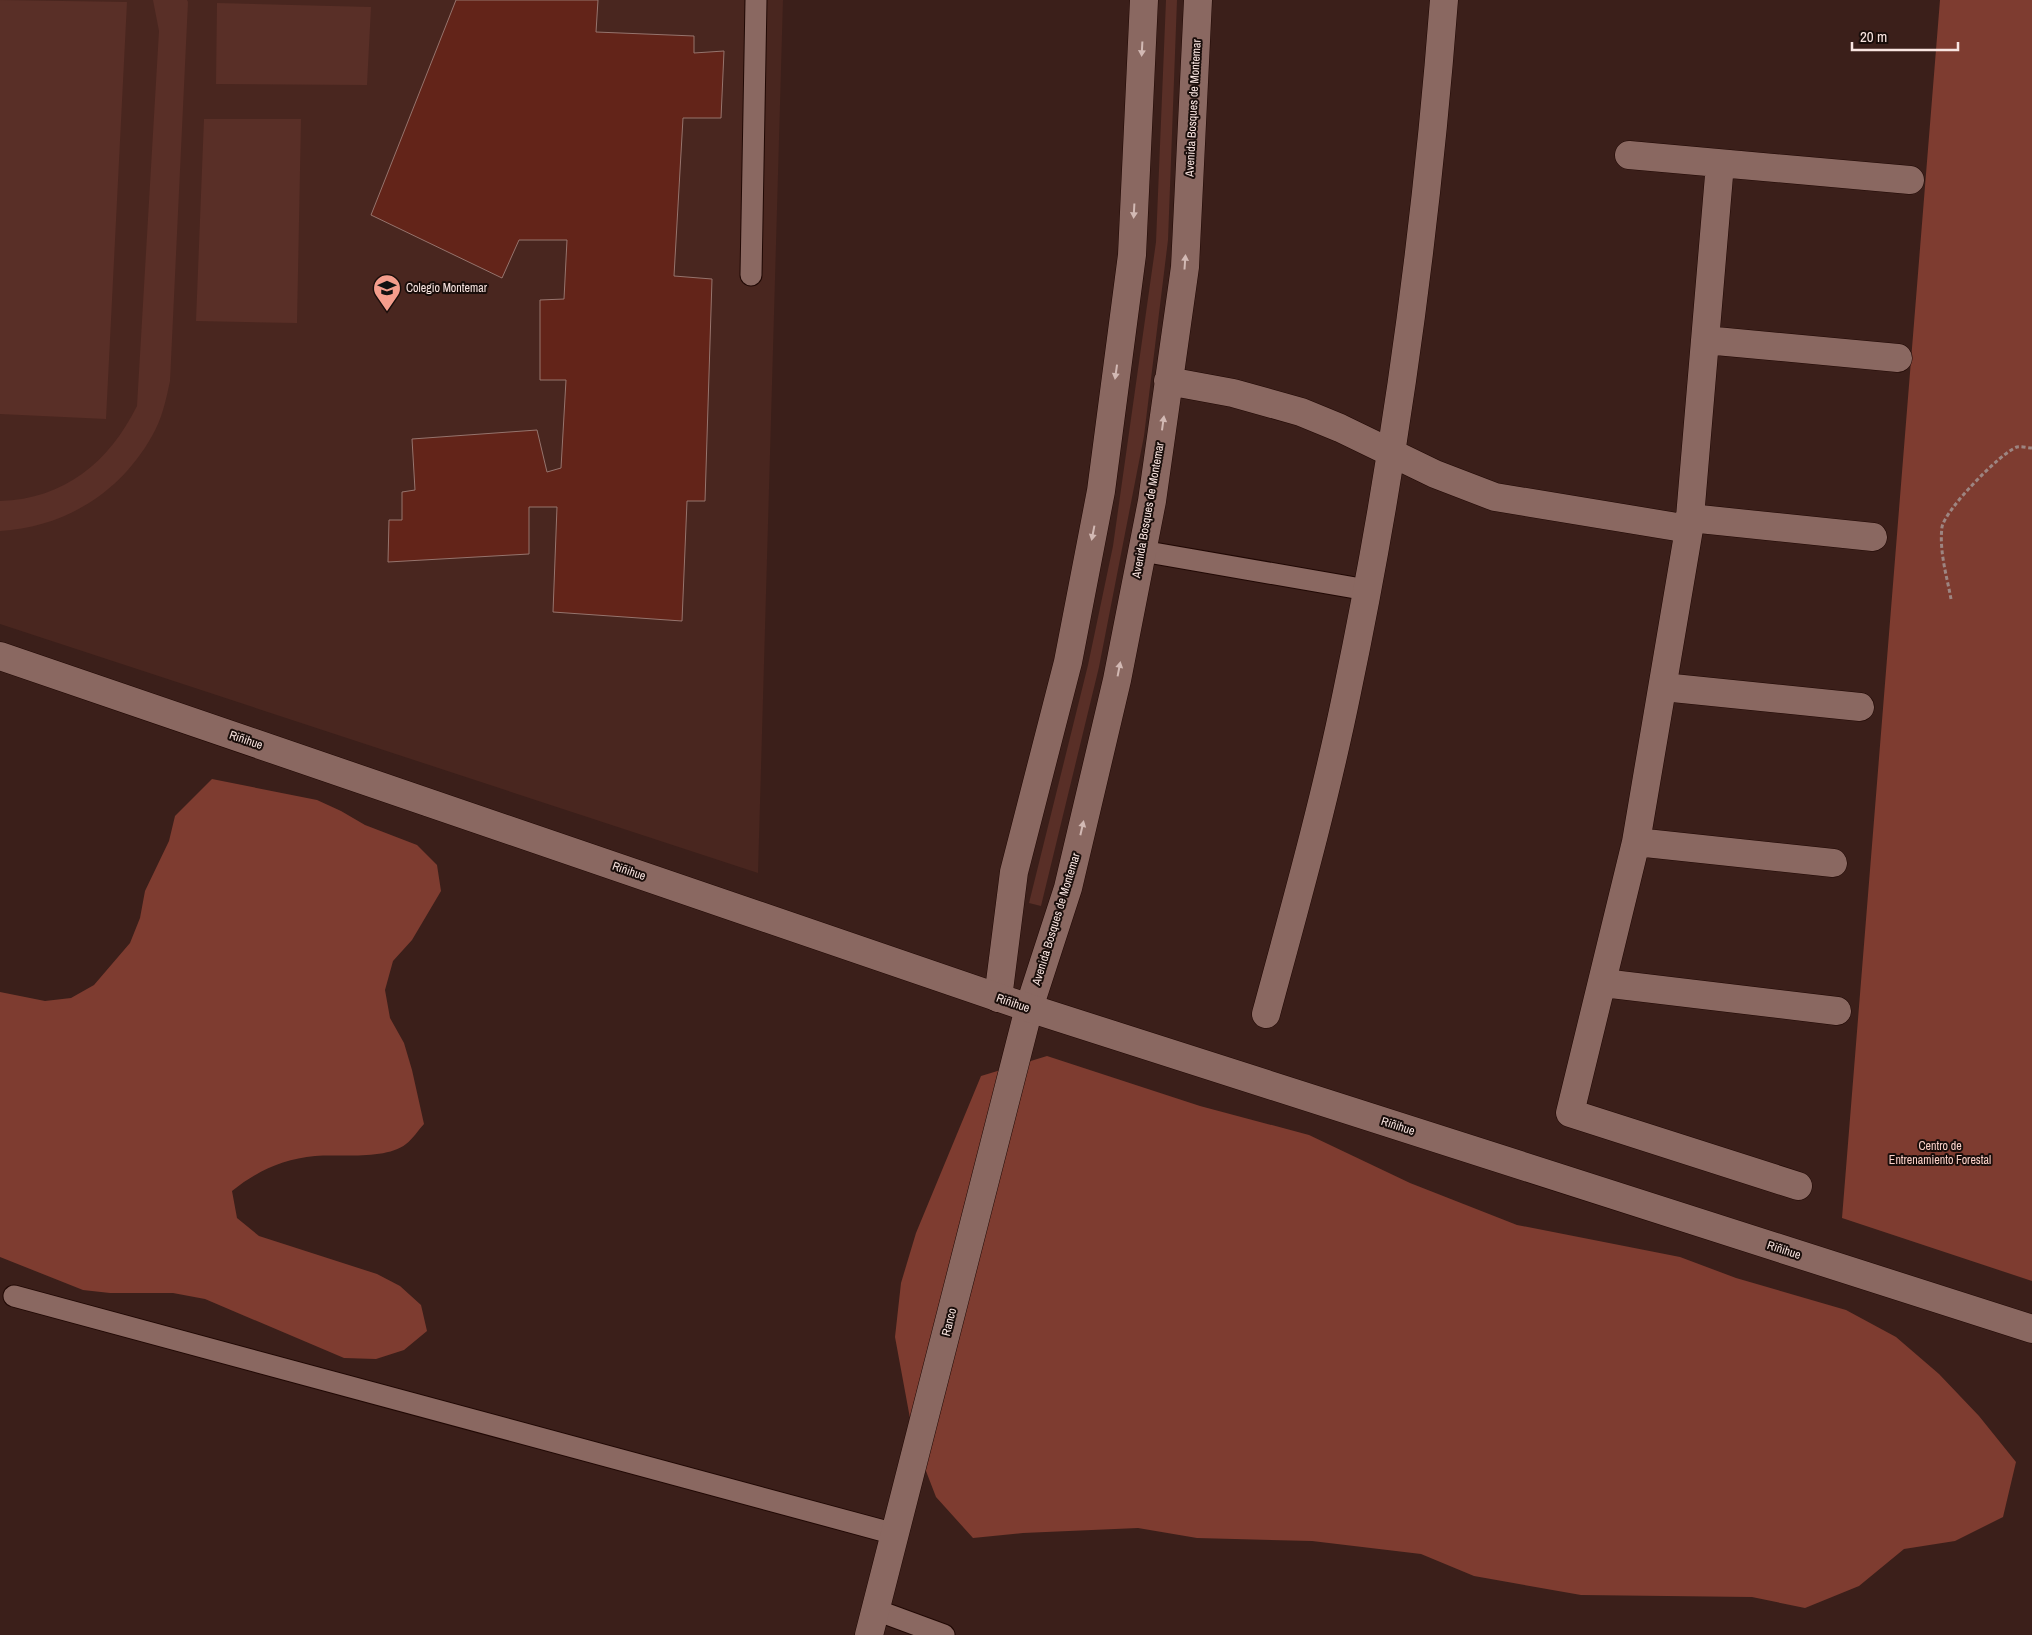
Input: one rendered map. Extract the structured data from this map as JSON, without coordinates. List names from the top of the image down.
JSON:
{
  "streets": {
    "street": ["Avenida Bosques de Montemar", "Riñihue", "Ranco"]
  },
  "crossings": [
    ["Avenida Bosques de Montemar", "Riñihue"],
    ["Avenida Bosques de Montemar", "Ranco"],
    ["Riñihue", "Ranco"]
  ],
  "parks": ["Centro de Entrenamiento Forestal"],
  "places": {
    "school or university": ["Colegio Montemar"]
  },
  "scale_bar": "20 m"
}
